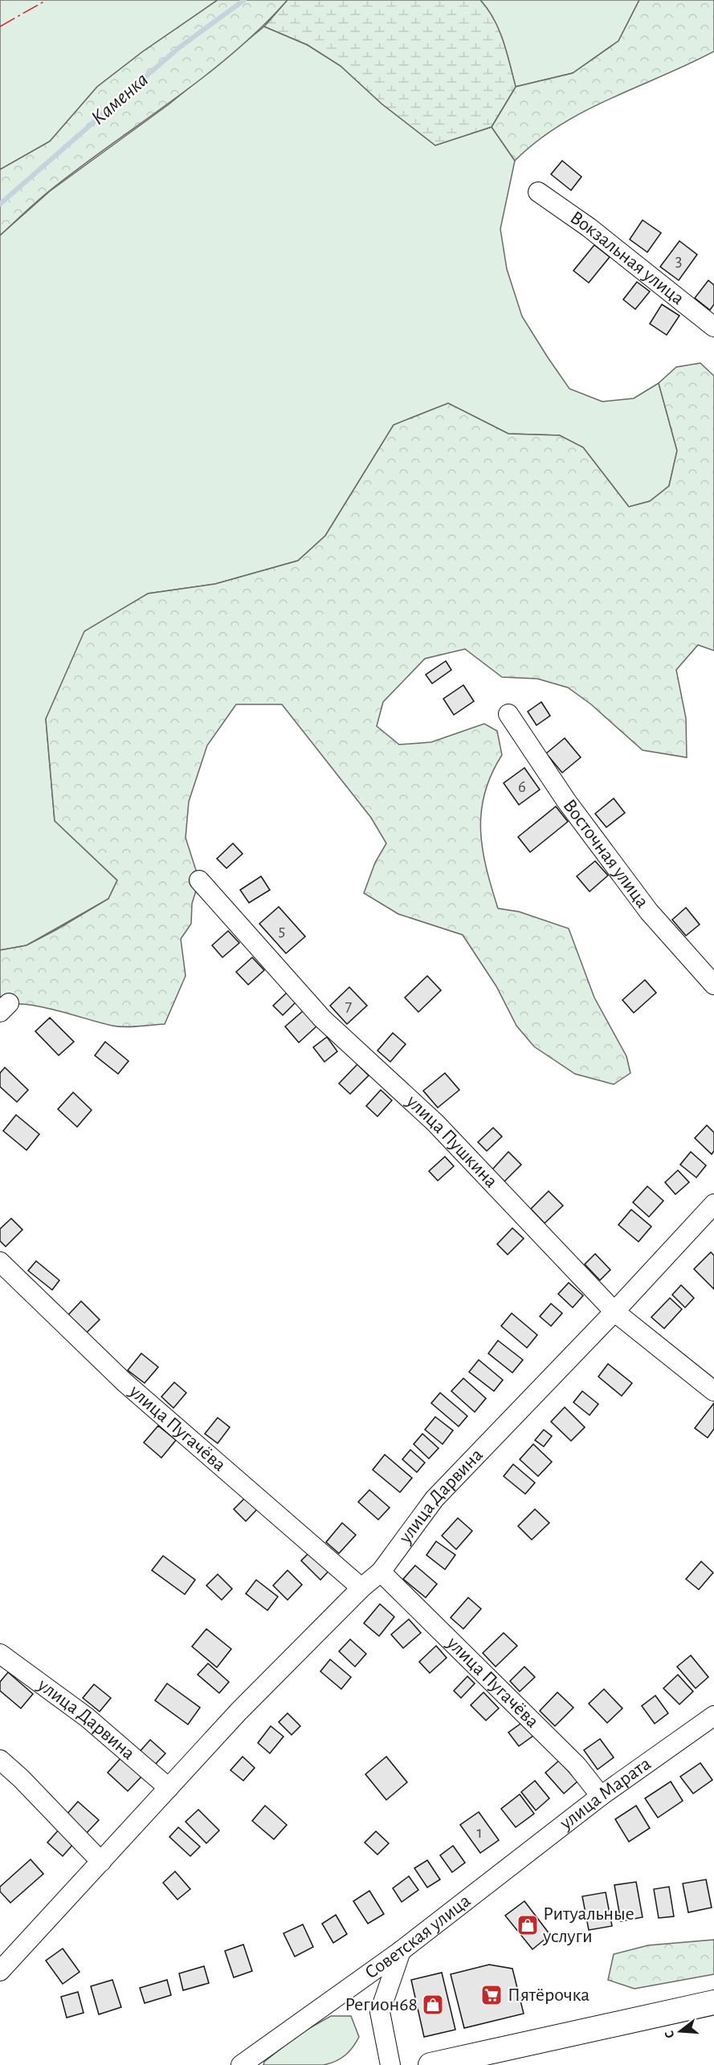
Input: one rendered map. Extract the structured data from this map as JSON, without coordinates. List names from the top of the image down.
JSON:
{
  "streets": {
    "street": [
      "Вокзальная улица",
      "Восточная улица",
      "улица Пушкина",
      "улица Пугачёва",
      "улица Дарвина",
      "улица Марата",
      "Советская улица"
    ]
  },
  "crossings": [
    ["улица Пушкина", "улица Дарвина"],
    ["улица Пугачёва", "улица Дарвина"],
    ["улица Пугачёва", "улица Марата"],
    ["улица Марата", "Советская улица"]
  ],
  "water": ["Каменка"],
  "places": {
    "shop": ["Ритуальные услуги", "Регион68"],
    "supermarket": ["Пятёрочка"]
  },
  "house_numbers": [
    "3",
    "6",
    "5",
    "7",
    "1"
  ],
  "north": "left"
}
